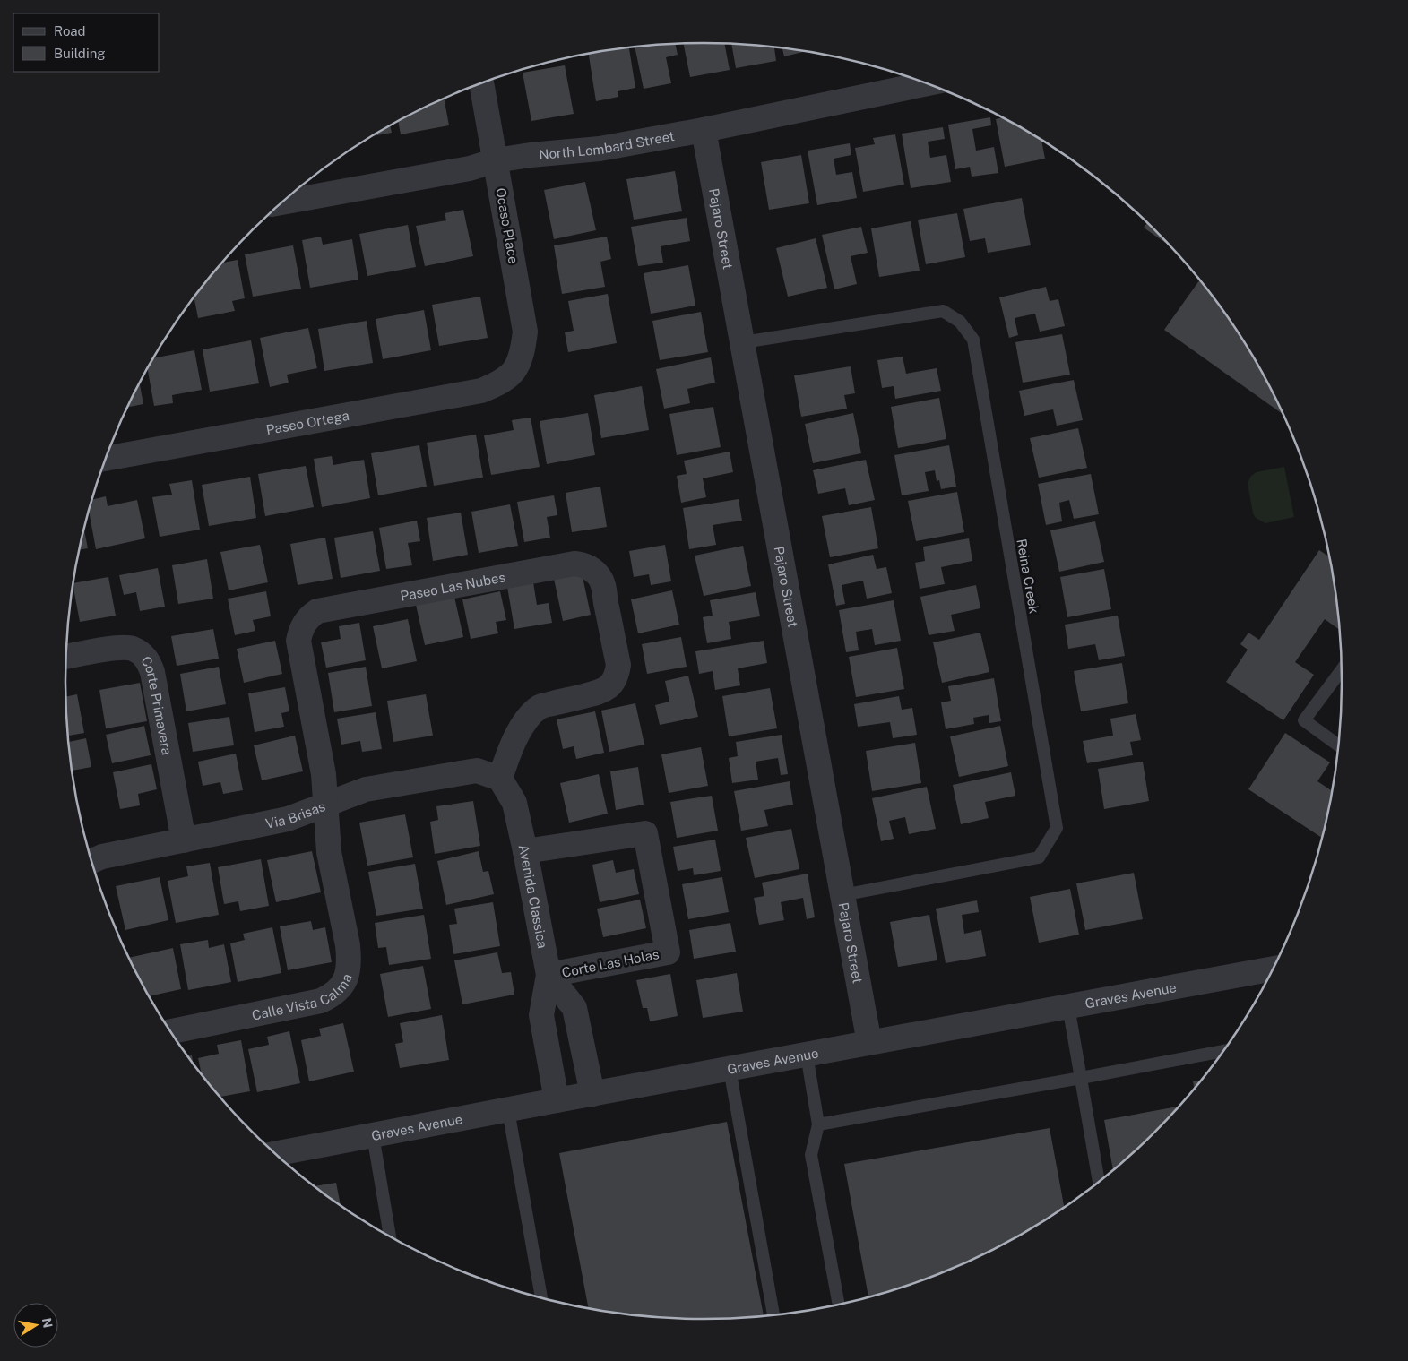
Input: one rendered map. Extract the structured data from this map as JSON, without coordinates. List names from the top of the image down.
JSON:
{
  "streets": {
    "street": [
      "North Lombard Street",
      "Ocaso Place",
      "Pajaro Street",
      "Paseo Ortega",
      "Paseo Las Nubes",
      "Corte Primavera",
      "Via Brisas",
      "Avenida Classica",
      "Corte Las Holas",
      "Calle Vista Calma",
      "Graves Avenue"
    ],
    "lane": ["Reina Creek"]
  },
  "crossings": [
    ["North Lombard Street", "Ocaso Place"],
    ["North Lombard Street", "Pajaro Street"],
    ["Ocaso Place", "Paseo Ortega"],
    ["Pajaro Street", "Reina Creek"],
    ["Pajaro Street", "Graves Avenue"],
    ["Paseo Las Nubes", "Via Brisas"],
    ["Paseo Las Nubes", "Avenida Classica"],
    ["Paseo Las Nubes", "Calle Vista Calma"],
    ["Corte Primavera", "Via Brisas"],
    ["Via Brisas", "Avenida Classica"],
    ["Via Brisas", "Calle Vista Calma"],
    ["Avenida Classica", "Corte Las Holas"],
    ["Avenida Classica", "Graves Avenue"],
    ["Corte Las Holas", "Graves Avenue"]
  ],
  "legend": ["Road", "Building"],
  "north": "right"
}
